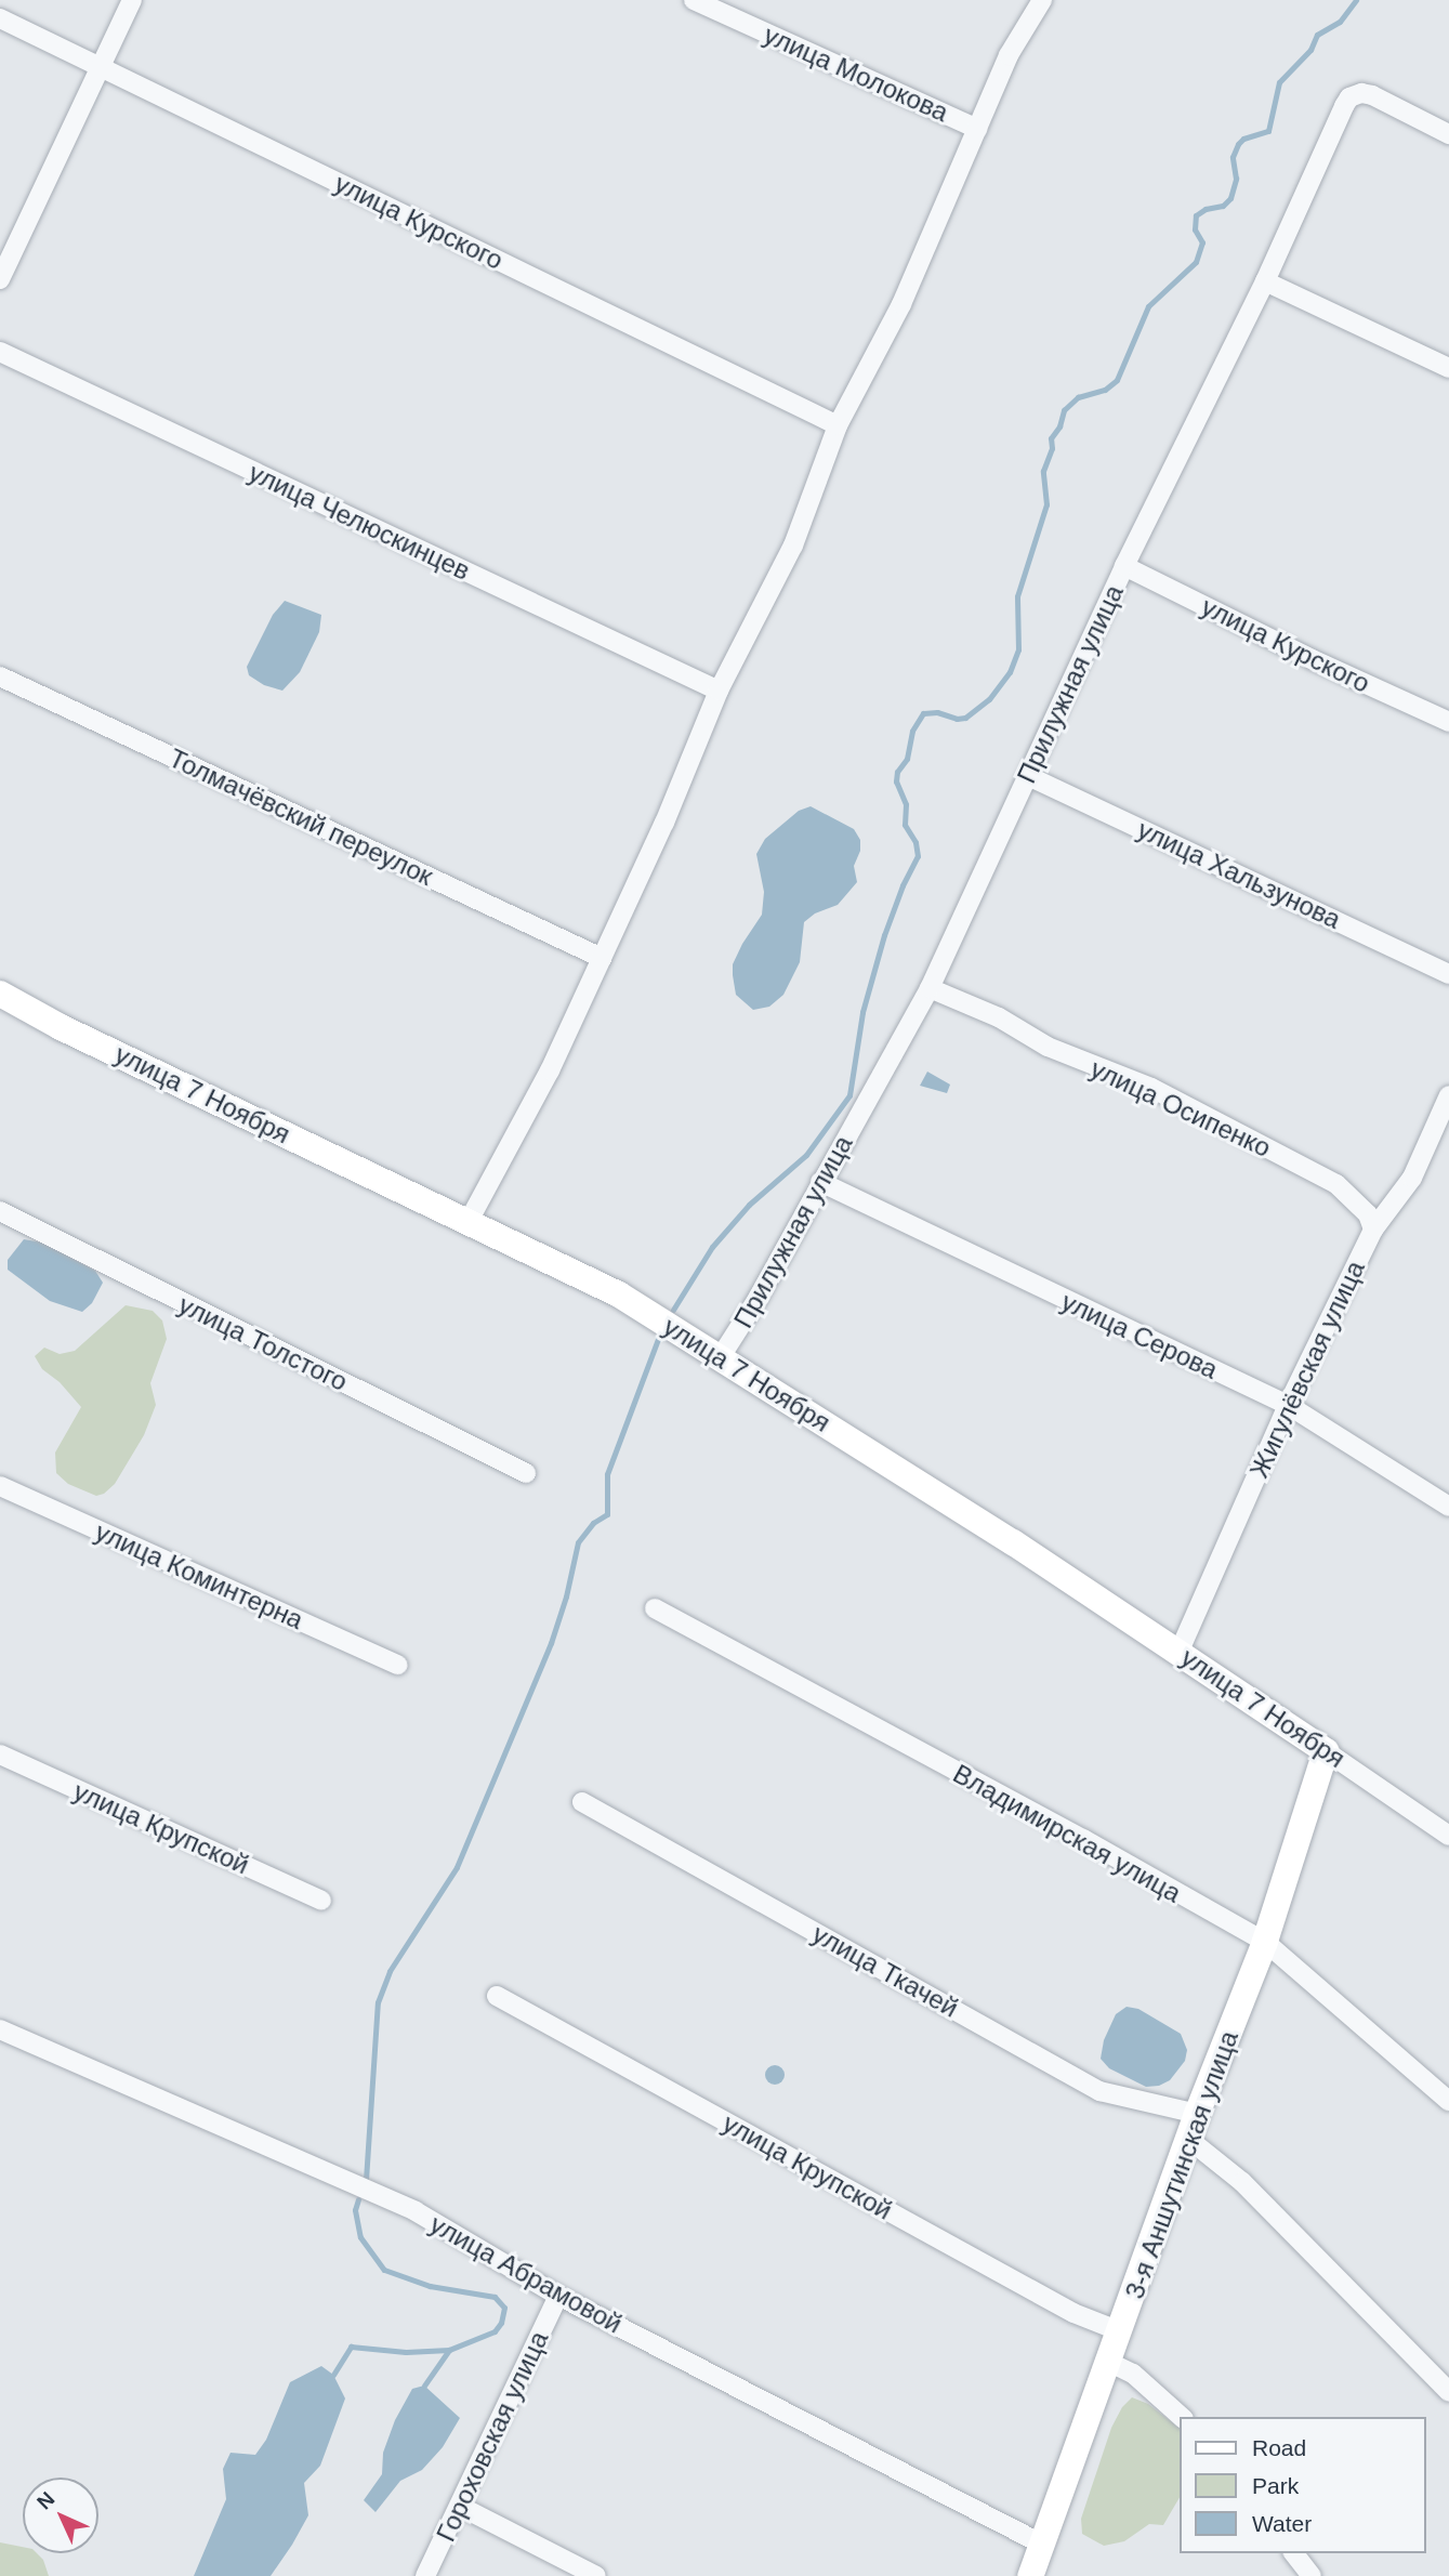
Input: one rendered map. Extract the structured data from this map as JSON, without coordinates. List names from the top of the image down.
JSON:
{
  "streets": {
    "street": [
      "улица Молокова",
      "улица Курского",
      "улица Челюскинцев",
      "Прилужная улица",
      "Толмачёвский переулок",
      "улица Хальзунова",
      "улица 7 Ноября",
      "улица Осипенко",
      "улица Серова",
      "улица Толстого",
      "Жигулёвская улица",
      "улица Коминтерна",
      "улица Крупской",
      "Владимирская улица",
      "улица Ткачей",
      "3-я Аншутинская улица",
      "улица Абрамовой",
      "Гороховская улица"
    ]
  },
  "crossings": [
    ["улица Курского", "Прилужная улица"],
    ["Прилужная улица", "улица Хальзунова"],
    ["Прилужная улица", "улица 7 Ноября"],
    ["Прилужная улица", "улица Осипенко"],
    ["Прилужная улица", "улица Серова"],
    ["улица 7 Ноября", "Жигулёвская улица"],
    ["улица 7 Ноября", "3-я Аншутинская улица"],
    ["улица Осипенко", "Жигулёвская улица"],
    ["улица Серова", "Жигулёвская улица"],
    ["улица Крупской", "3-я Аншутинская улица"],
    ["Владимирская улица", "3-я Аншутинская улица"],
    ["улица Ткачей", "3-я Аншутинская улица"],
    ["3-я Аншутинская улица", "улица Абрамовой"],
    ["улица Абрамовой", "Гороховская улица"]
  ],
  "legend": ["Road", "Park", "Water"],
  "north": "top left"
}
